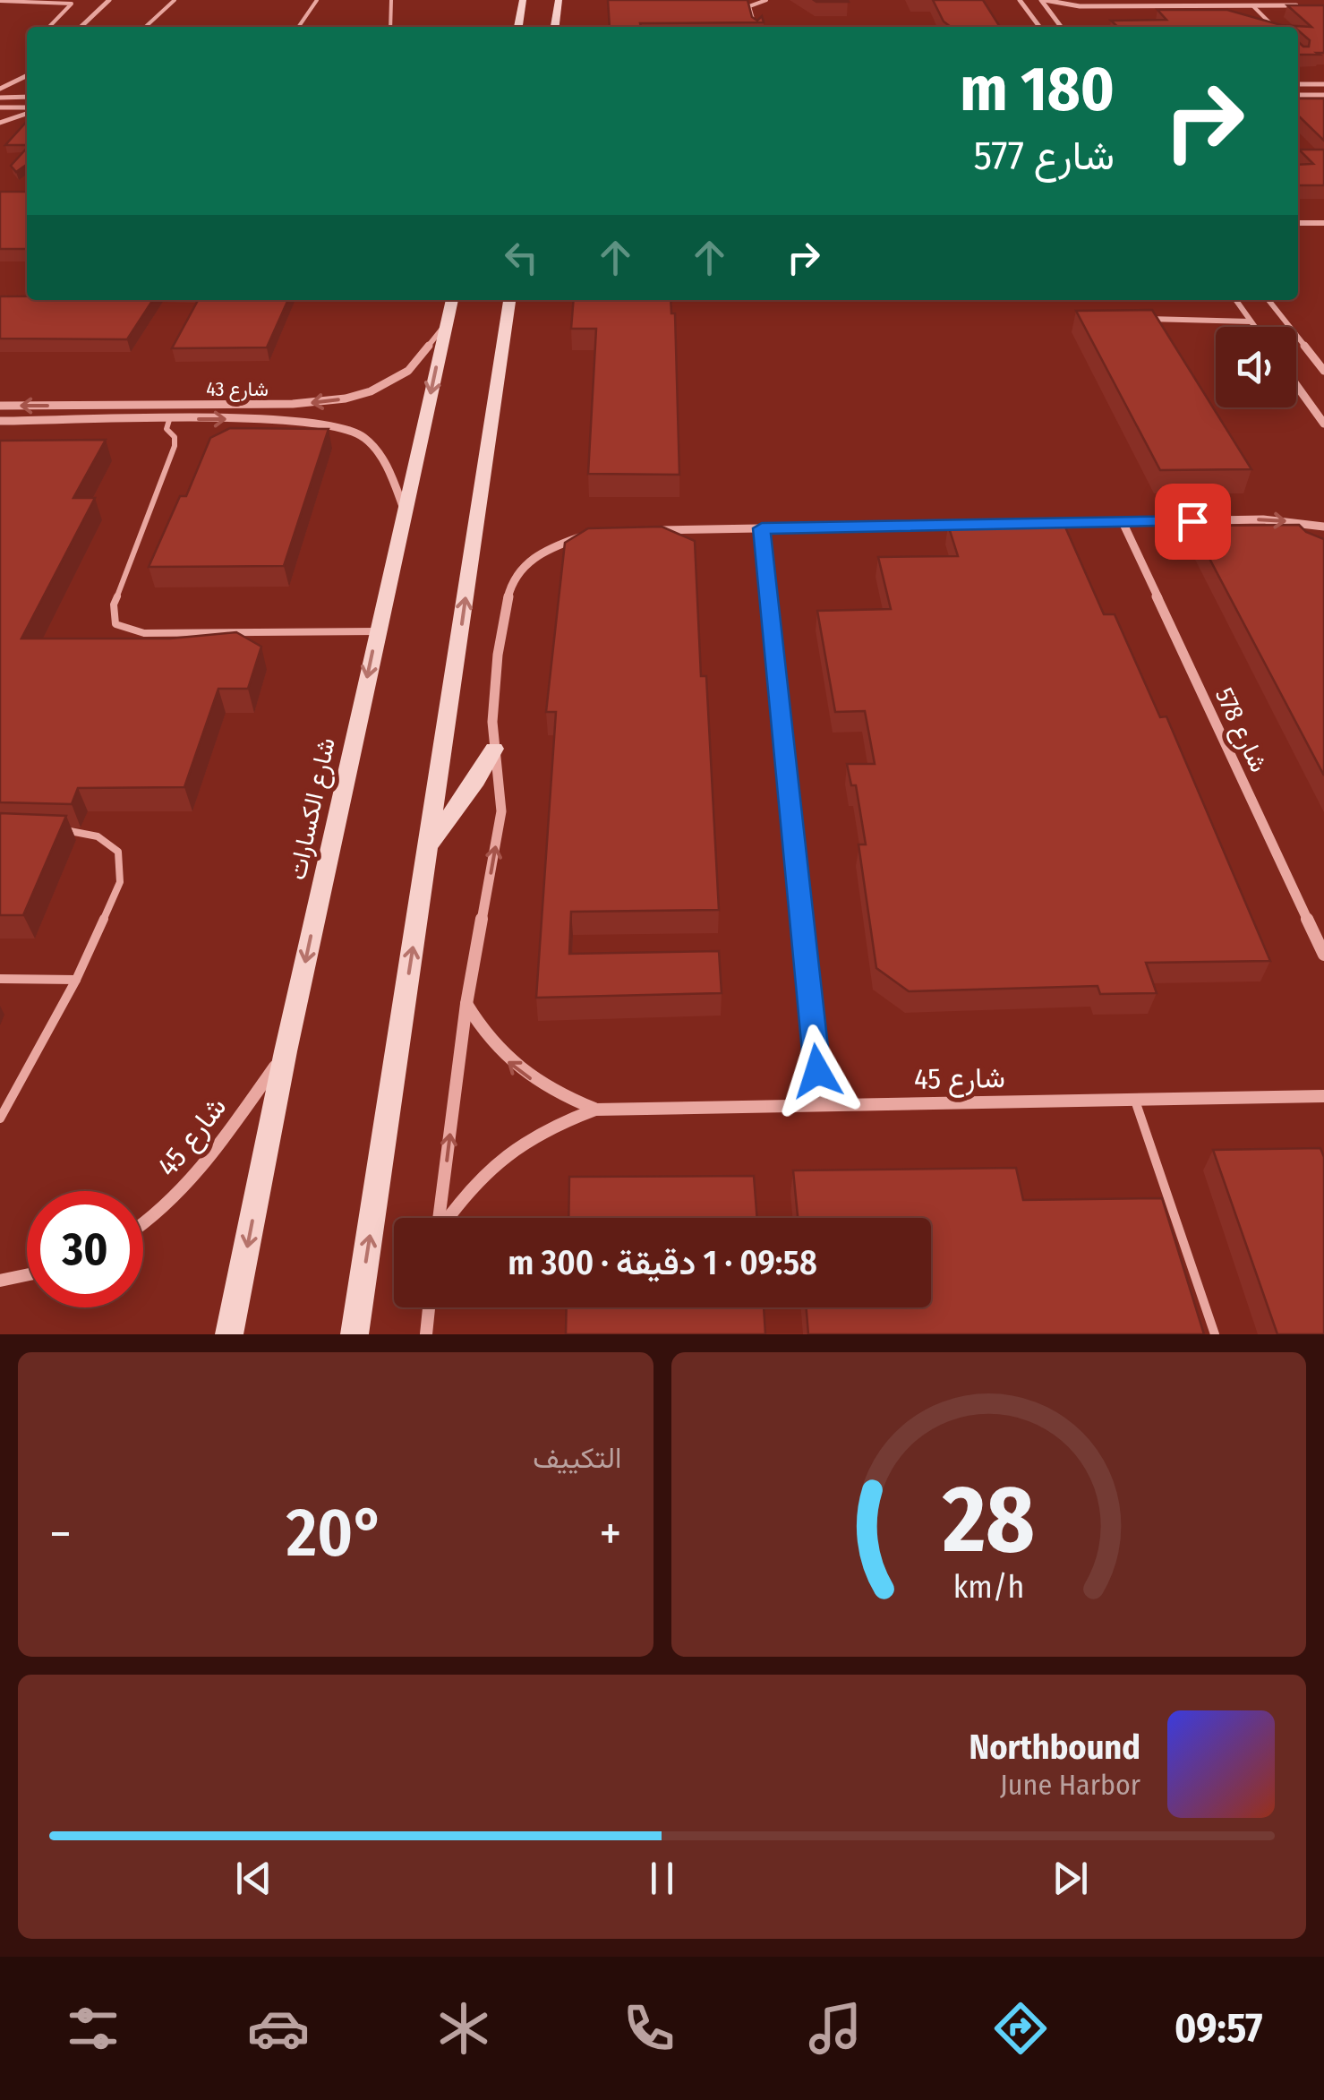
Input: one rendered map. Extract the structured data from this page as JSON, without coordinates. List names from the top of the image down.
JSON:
{
  "streets": {
    "street": [
      "شارع 43",
      "شارع 578",
      "شارع الكسارات",
      "شارع 45"
    ]
  },
  "crossings": [
    ["شارع 43", "شارع الكسارات"],
    ["شارع الكسارات", "شارع 45"]
  ],
  "page": {
    "turn": ["180 m", "شارع 577"],
    "limit": "30",
    "trip": "09:58 · 1 دقيقة · 300 m",
    "tile": "التكييف",
    "heat": ["−", "20°", "+"],
    "song": ["Northbound", "June Harbor"],
    "tabs": "09:57",
    "gauge": ["28", "km/h"]
  }
}
